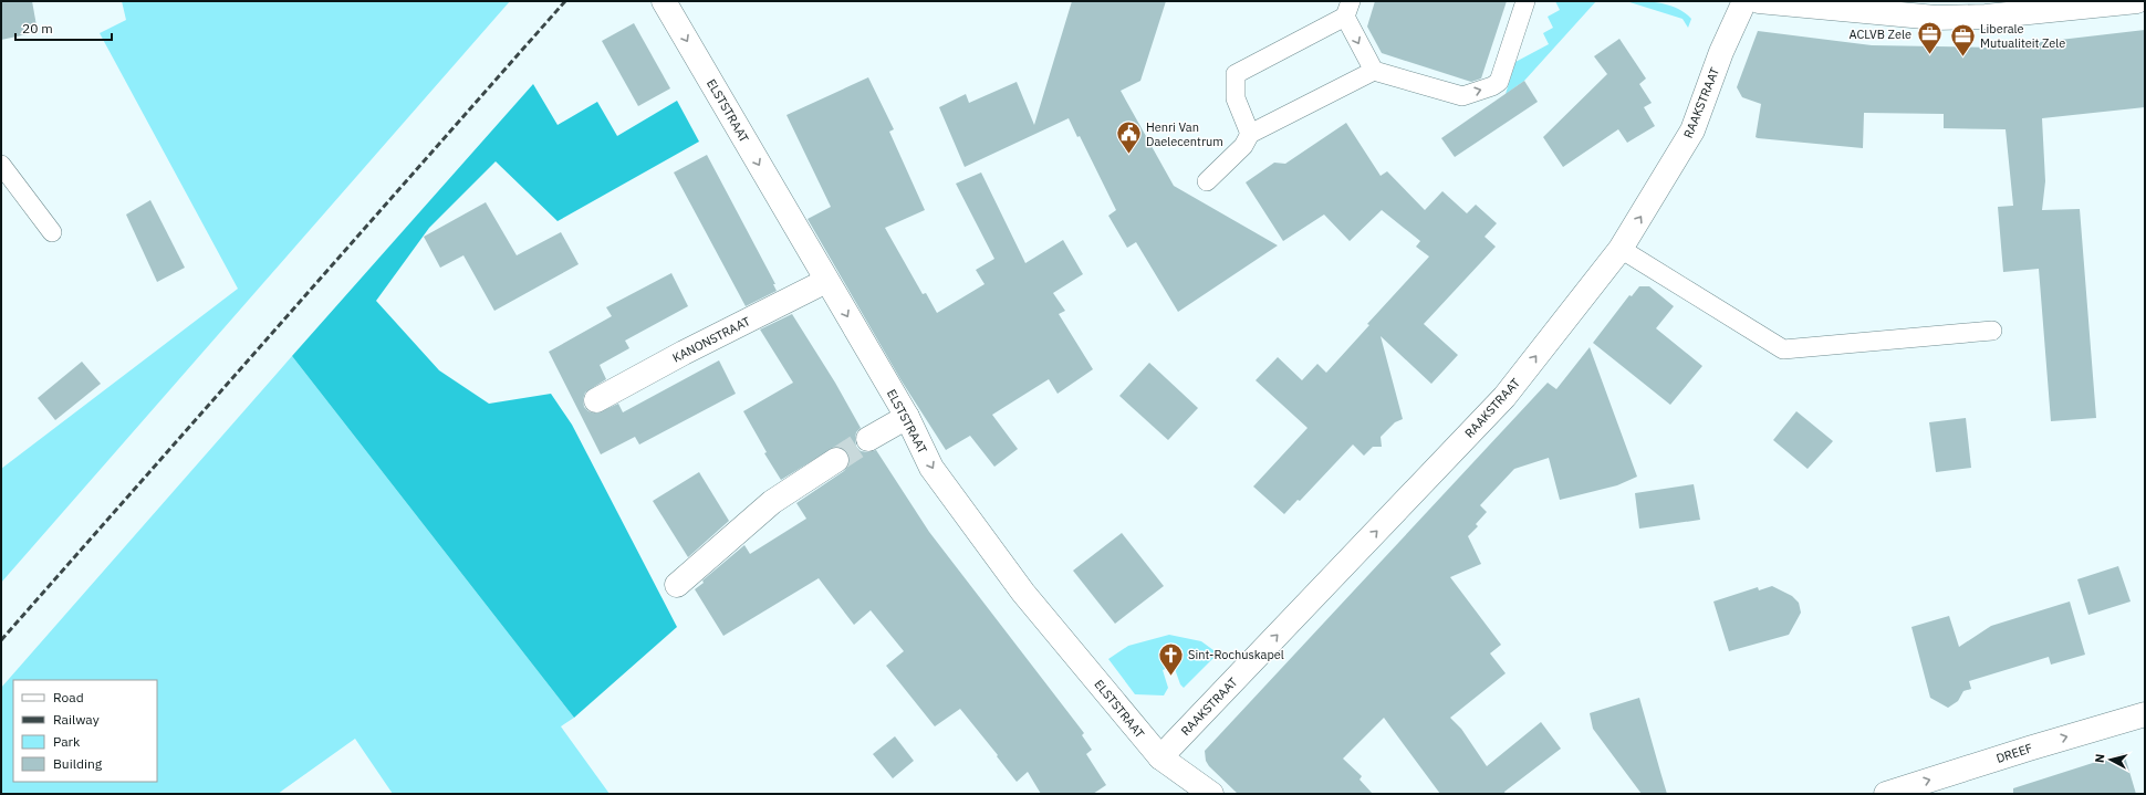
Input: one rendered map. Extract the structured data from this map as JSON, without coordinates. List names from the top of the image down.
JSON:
{
  "streets": {
    "street": [
      "RAAKSTRAAT",
      "ELSTSTRAAT",
      "KANONSTRAAT",
      "DREEF"
    ]
  },
  "crossings": [
    ["RAAKSTRAAT", "ELSTSTRAAT"],
    ["ELSTSTRAAT", "KANONSTRAAT"]
  ],
  "one_way": ["RAAKSTRAAT", "ELSTSTRAAT", "DREEF"],
  "places": {
    "office": ["ACLVB Zele", "Liberale Mutualiteit Zele"],
    "public building": ["Henri Van Daelecentrum"],
    "church": ["Sint-Rochuskapel"]
  },
  "legend": [
    "Road",
    "Railway",
    "Park",
    "Building"
  ],
  "scale_bar": "20 m",
  "north": "left"
}
